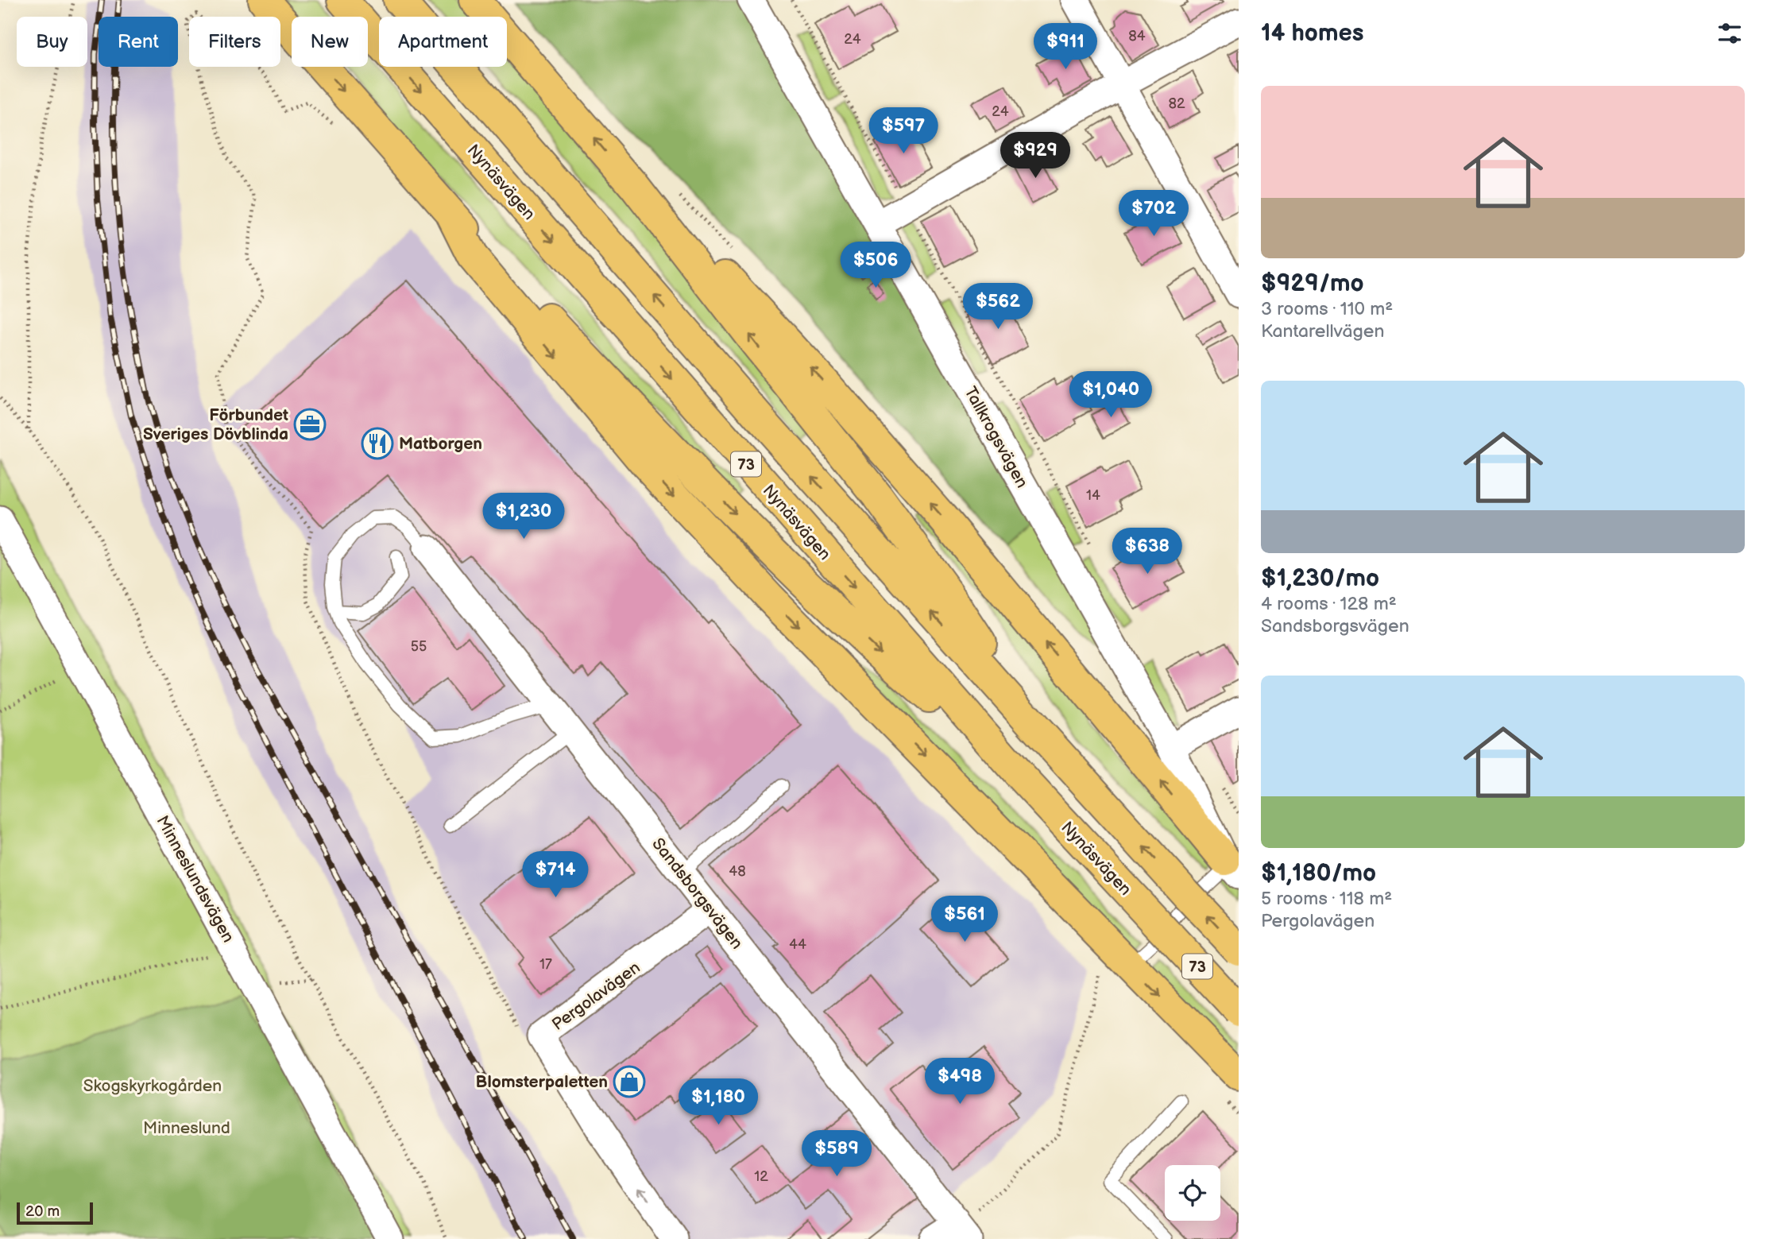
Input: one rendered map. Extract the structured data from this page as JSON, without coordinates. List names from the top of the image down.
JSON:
{
  "streets": {
    "highway": ["Nynäsvägen", "73"],
    "street": [
      "Tallkrogsvägen",
      "Minneslundsvägen",
      "Sandsborgsvägen",
      "Pergolavägen"
    ]
  },
  "crossings": [
    ["Sandsborgsvägen", "Pergolavägen"]
  ],
  "one_way": ["Pergolavägen"],
  "parks": ["Skogskyrkogården", "Minneslund"],
  "places": {
    "office": ["Förbundet Sveriges Dövblinda"],
    "restaurant": ["Matborgen"],
    "shop": ["Blomsterpaletten"]
  },
  "house_numbers": [
    "84",
    "24",
    "82",
    "24",
    "14",
    "55",
    "48",
    "44",
    "17",
    "12"
  ],
  "scale_bar": "20 m",
  "page": {
    "heading": "14 homes",
    "chip": [
      "Buy",
      "Rent",
      "Filters",
      "New",
      "Apartment"
    ],
    "price": [
      "$911",
      "$597",
      "$929",
      "$702",
      "$506",
      "$562",
      "$1,040",
      "$1,230",
      "$638",
      "$714",
      "$561",
      "$498",
      "$1,180",
      "$589"
    ],
    "list": [
      {
        "name": "$929/mo",
        "note": "3 rooms · 110 m² · Kantarellvägen"
      },
      {
        "name": "$1,230/mo",
        "note": "4 rooms · 128 m² · Sandsborgsvägen"
      },
      {
        "name": "$1,180/mo",
        "note": "5 rooms · 118 m² · Pergolavägen"
      }
    ],
    "scale": "20 m"
  }
}
